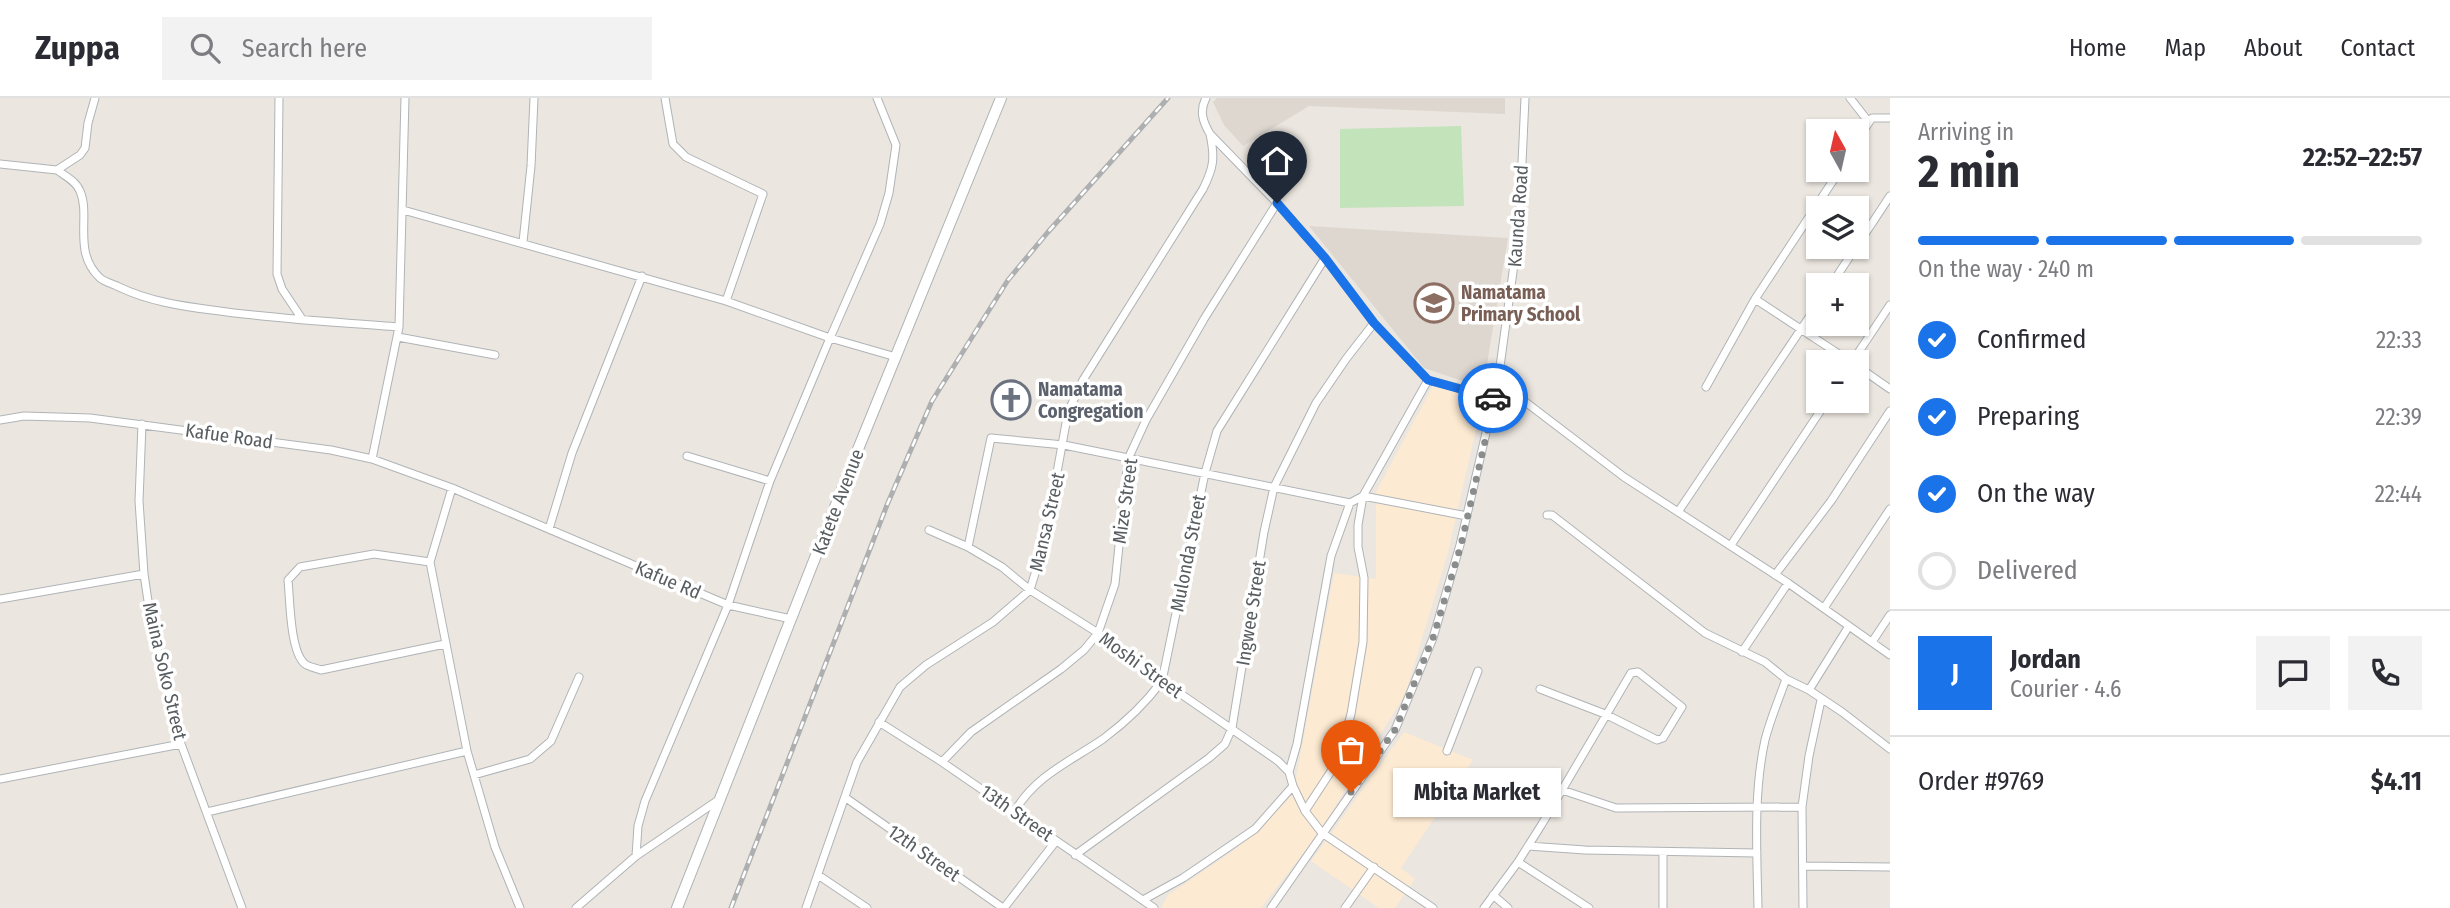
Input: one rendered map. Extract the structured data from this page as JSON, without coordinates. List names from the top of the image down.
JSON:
{
  "streets": {
    "street": [
      "Kaunda Road",
      "Kafue Road",
      "Mize Street",
      "Katete Avenue",
      "Mansa Street",
      "Mulonda Street",
      "Kafue Rd",
      "Ingwee Street",
      "Moshi Street",
      "Maina Soko Street",
      "13th Street",
      "12th Street"
    ]
  },
  "crossings": [
    ["Kafue Road", "Kafue Rd"],
    ["Kafue Road", "Maina Soko Street"],
    ["Mize Street", "Moshi Street"],
    ["Mize Street", "13th Street"],
    ["Katete Avenue", "Kafue Rd"],
    ["Mansa Street", "Moshi Street"],
    ["Mansa Street", "13th Street"],
    ["Mansa Street", "12th Street"],
    ["Mulonda Street", "Moshi Street"],
    ["Mulonda Street", "13th Street"],
    ["Ingwee Street", "Moshi Street"],
    ["Ingwee Street", "13th Street"]
  ],
  "places": {
    "school or university": ["Namatama Primary School"],
    "church": ["Namatama Congregation"],
    "other": ["Mbita Market"]
  },
  "north": "top",
  "page": {
    "header": "Zuppa",
    "search": "Search here",
    "nav": [
      "Home",
      "Map",
      "About",
      "Contact"
    ],
    "heading": ["2 min", "Arriving in", "22:52–22:57"],
    "panel": [
      "Jordan",
      "Courier · 4.6",
      "Order #9769",
      "$4.11"
    ],
    "map_buttons": ["+", "−"],
    "bar": "On the way · 240 m",
    "list": [
      ["Confirmed", "22:33"],
      ["Preparing", "22:39"],
      ["On the way", "22:44"],
      "Delivered"
    ],
    "round": "J",
    "bubble": "Mbita Market"
  }
}
